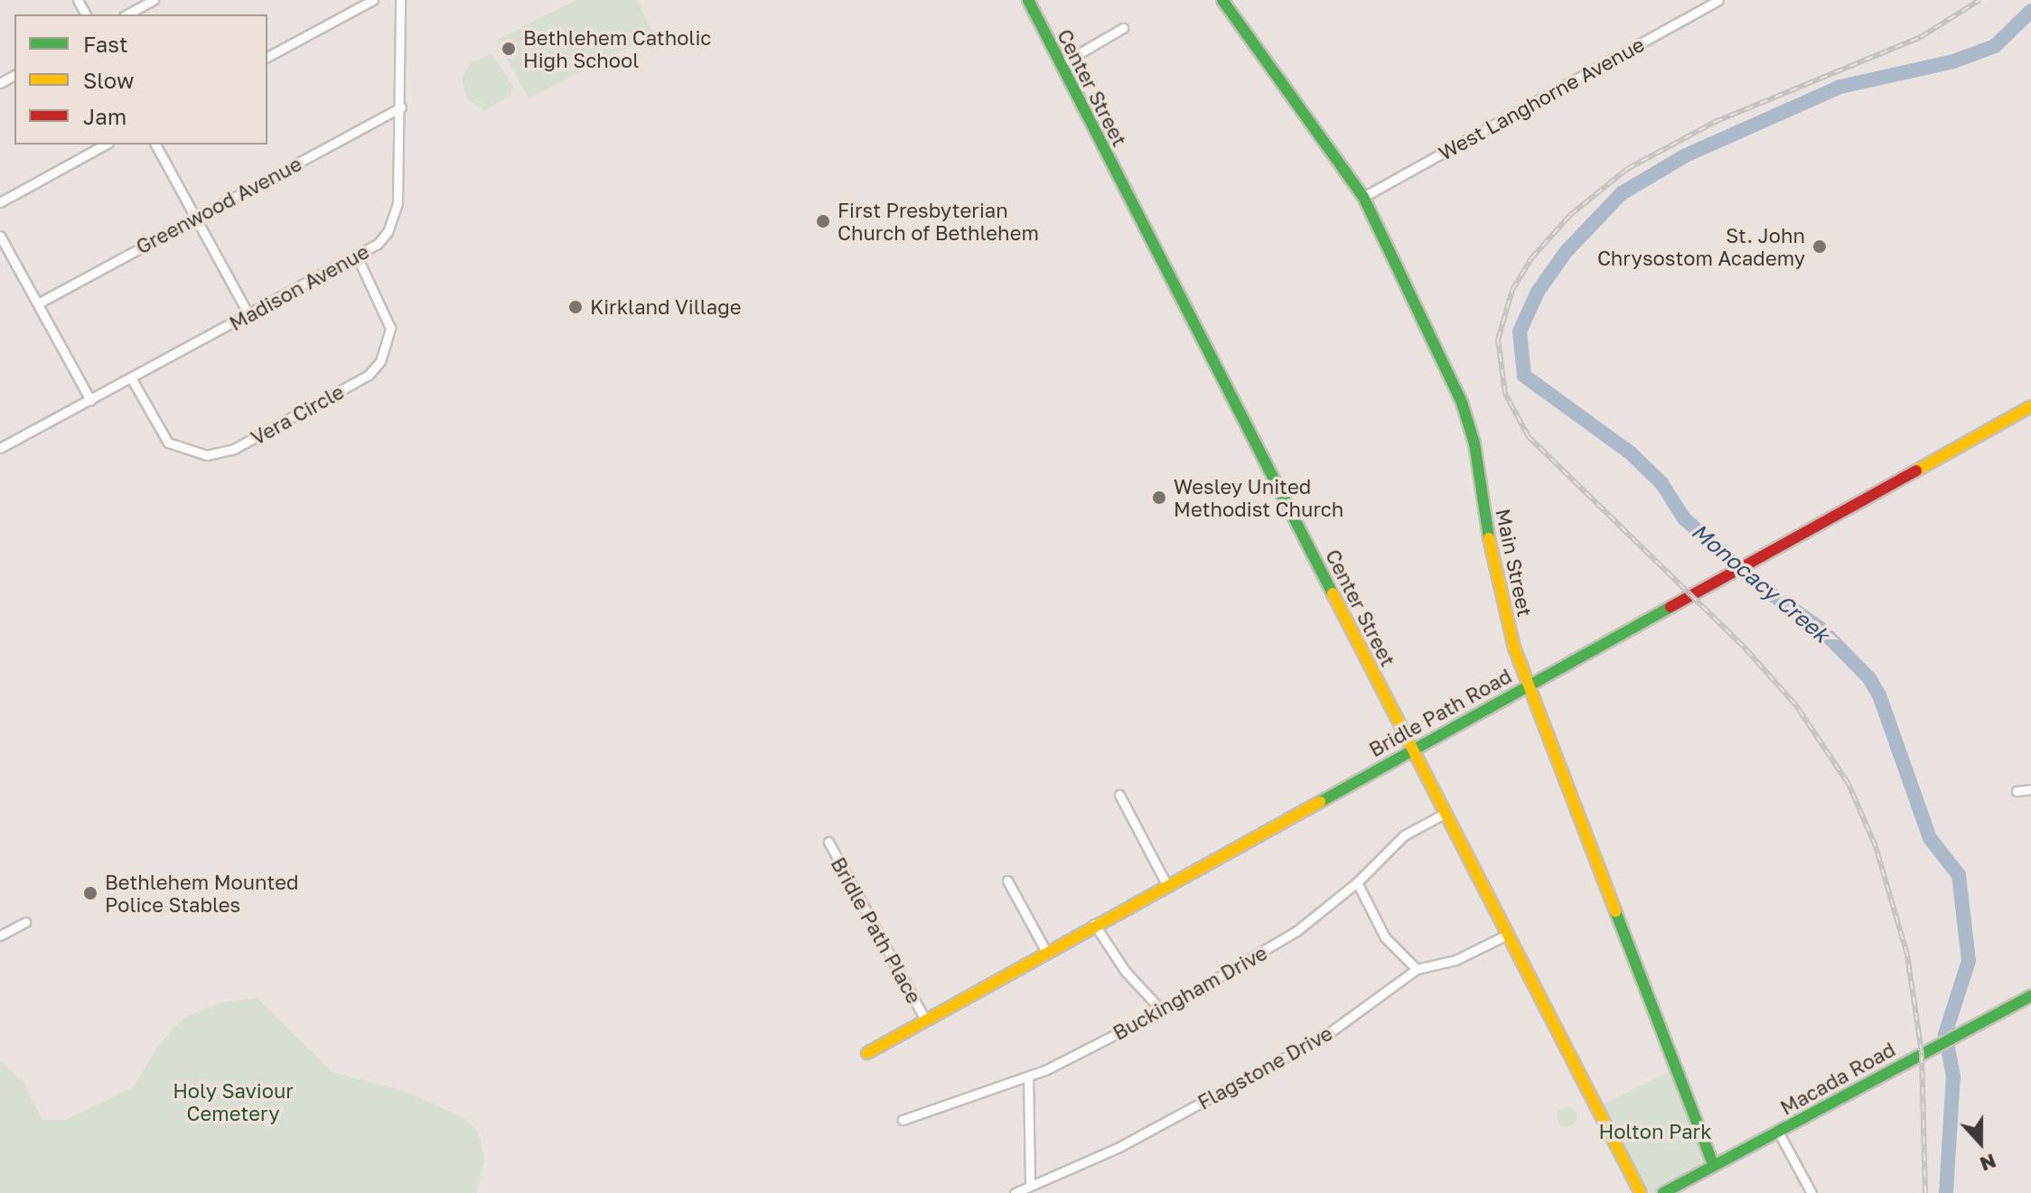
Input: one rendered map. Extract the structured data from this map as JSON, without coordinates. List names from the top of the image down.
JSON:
{
  "streets": {
    "street": [
      "Center Street",
      "West Langhorne Avenue",
      "Greenwood Avenue",
      "Madison Avenue",
      "Vera Circle",
      "Main Street",
      "Bridle Path Road",
      "Bridle Path Place",
      "Buckingham Drive",
      "Flagstone Drive",
      "Macada Road"
    ]
  },
  "crossings": [
    ["Center Street", "Bridle Path Road"],
    ["Center Street", "Buckingham Drive"],
    ["Center Street", "Flagstone Drive"],
    ["West Langhorne Avenue", "Main Street"],
    ["Greenwood Avenue", "Madison Avenue"],
    ["Madison Avenue", "Vera Circle"],
    ["Main Street", "Bridle Path Road"],
    ["Main Street", "Macada Road"],
    ["Bridle Path Road", "Bridle Path Place"]
  ],
  "water": ["Monocacy Creek"],
  "parks": ["Holy Saviour Cemetery", "Holton Park"],
  "places": [
    "Bethlehem Catholic High School",
    "First Presbyterian Church of Bethlehem",
    "St. John Chrysostom Academy",
    "Kirkland Village",
    "Wesley United Methodist Church",
    "Bethlehem Mounted Police Stables"
  ],
  "legend": ["Fast", "Slow", "Jam"],
  "north": "bottom"
}
